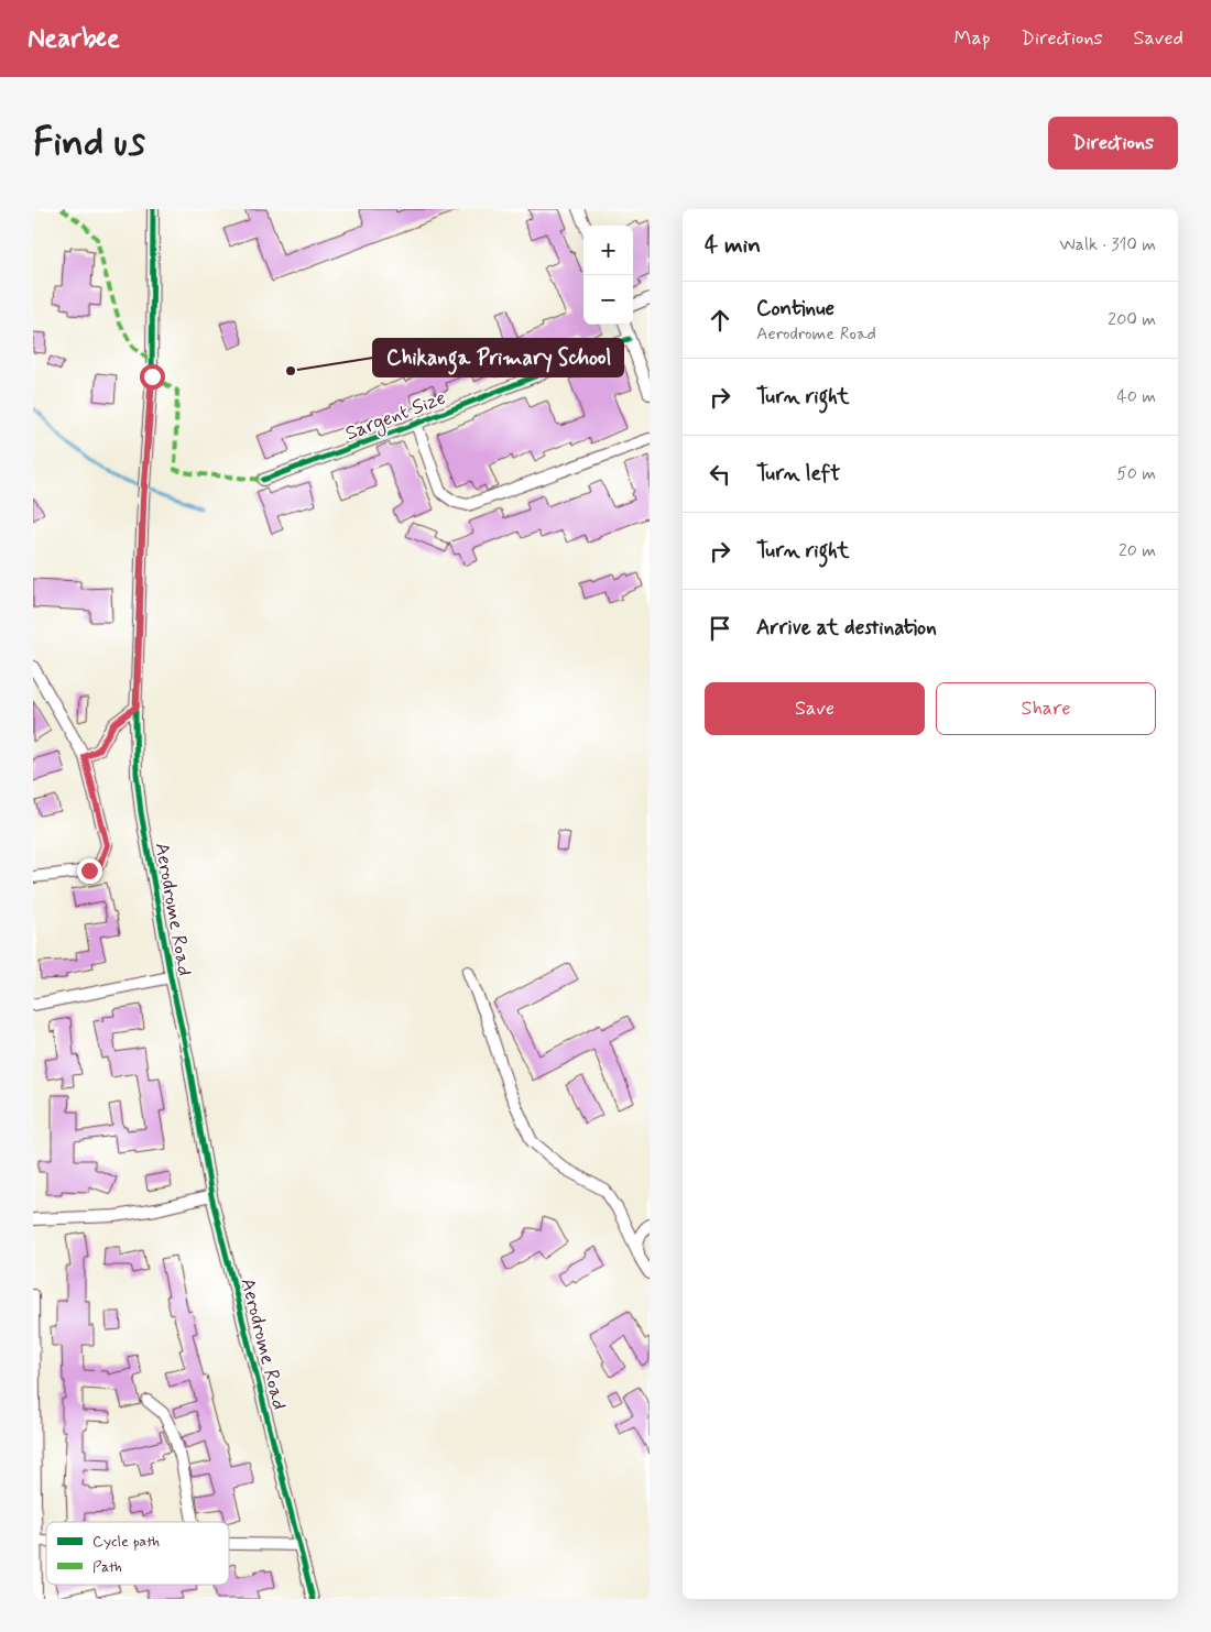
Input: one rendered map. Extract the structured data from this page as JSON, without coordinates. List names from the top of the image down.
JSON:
{
  "streets": {
    "street": ["Sargent Size", "Aerodrome Road"]
  },
  "places": ["Chikanga Primary School"],
  "legend": ["Cycle path", "Path"],
  "page": {
    "header": "Nearbee",
    "nav": ["Map", "Directions", "Saved"],
    "buttons": [
      "Directions",
      ["Save", "Share"]
    ],
    "title": "Find us",
    "heading": ["4 min", "Walk · 310 m"],
    "map_buttons": ["+", "−"],
    "list": [
      ["Continue", "Aerodrome Road", "200 m"],
      ["Turn right", "40 m"],
      ["Turn left", "50 m"],
      ["Turn right", "20 m"],
      "Arrive at destination"
    ]
  }
}
